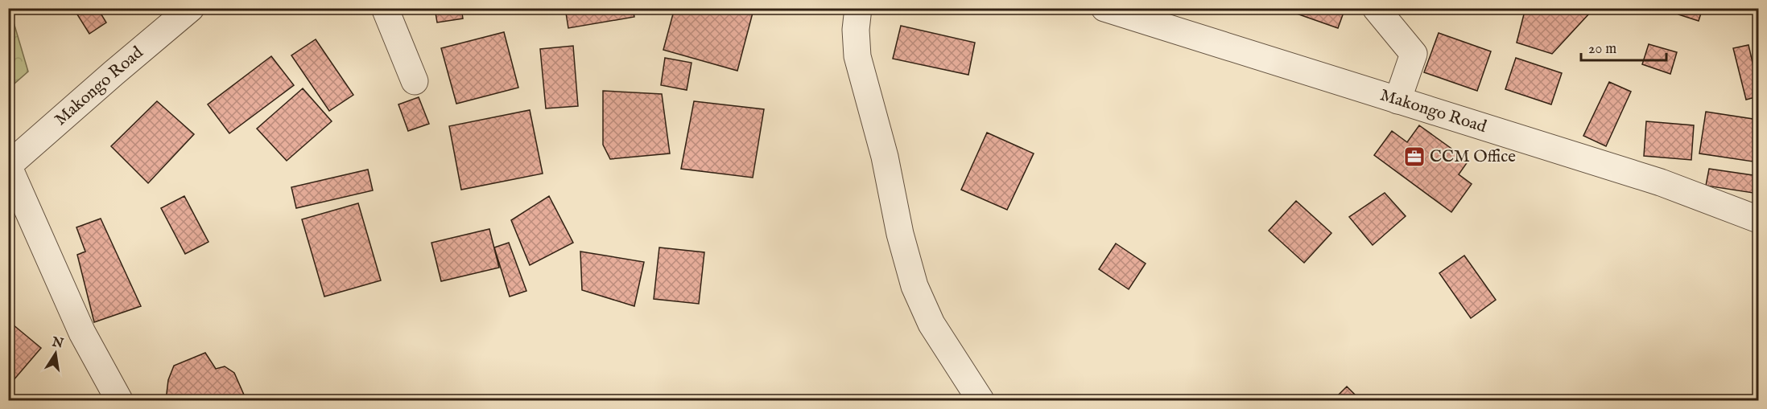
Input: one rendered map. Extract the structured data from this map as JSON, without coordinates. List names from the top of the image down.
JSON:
{
  "streets": {
    "street": ["Makongo Road"]
  },
  "places": {
    "office": ["CCM Office"]
  },
  "scale_bar": "20 m",
  "north": "top"
}
